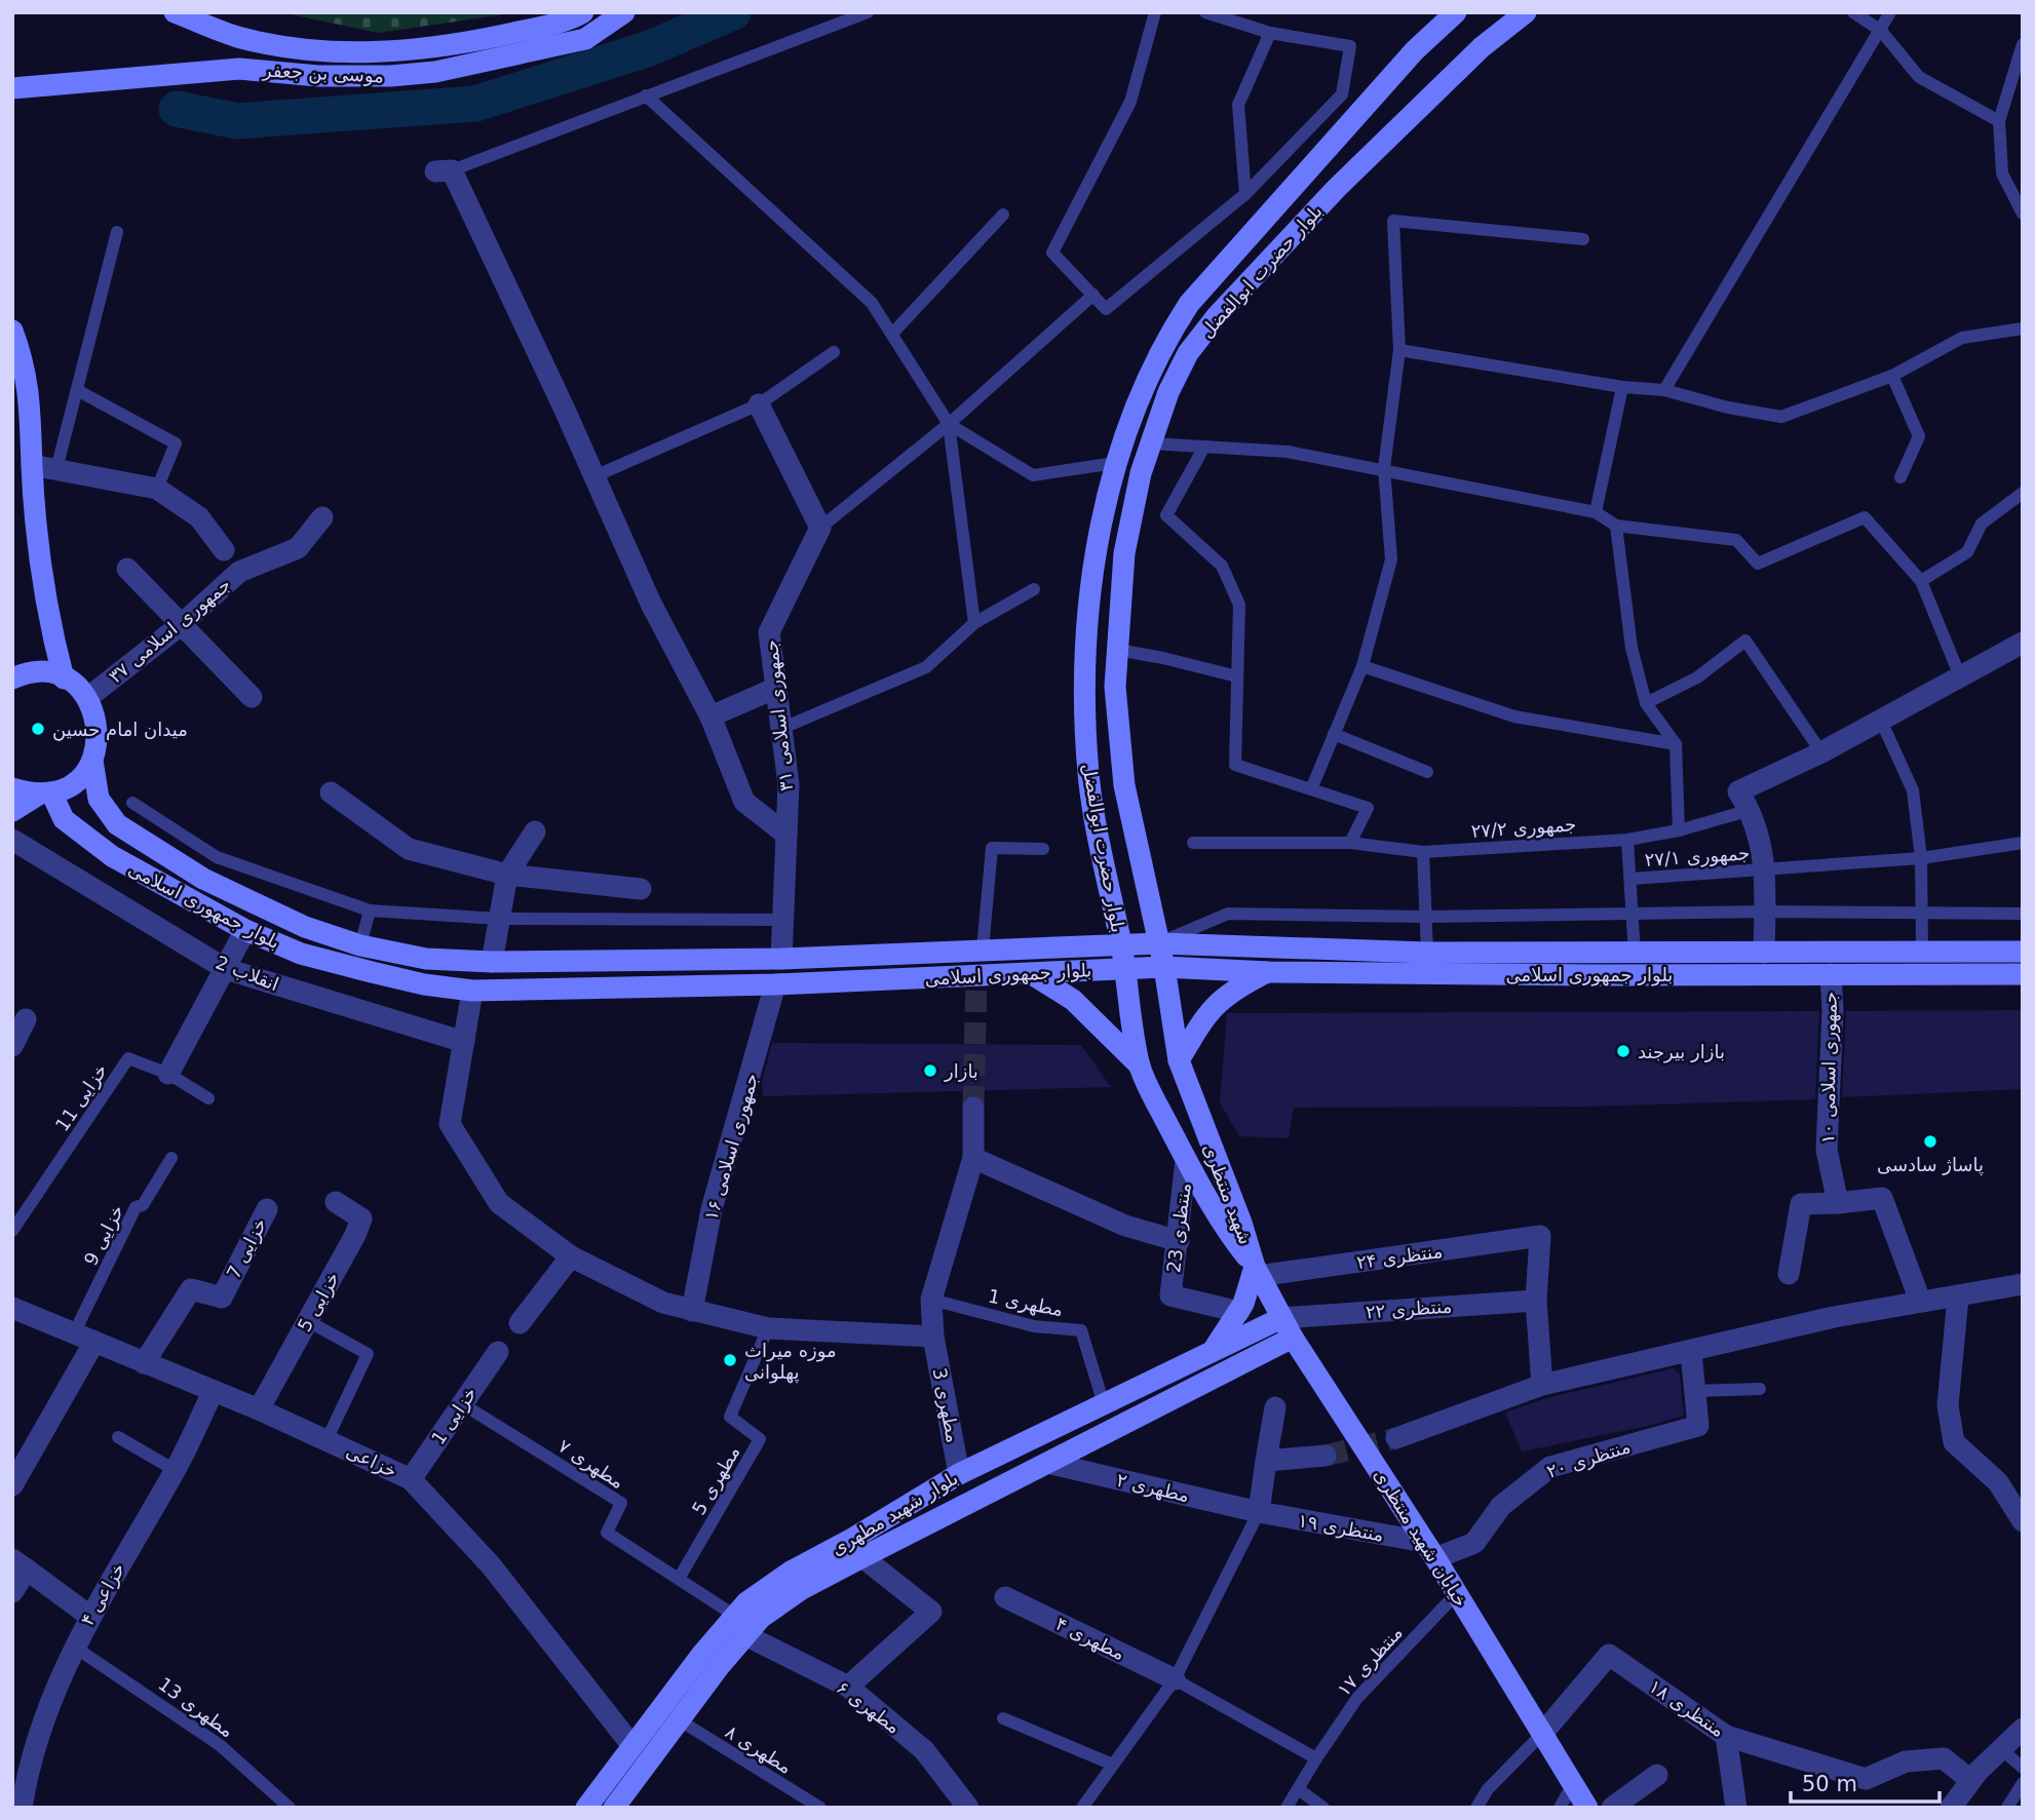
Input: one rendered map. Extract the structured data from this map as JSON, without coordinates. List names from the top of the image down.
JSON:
{
  "streets": {
    "main road": [
      "موسی بن جعفر",
      "بلوار حضرت ابوالفضل",
      "بلوار جمهوری اسلامی",
      "شهید منتظری",
      "بلوار شهید مطهری",
      "خیابان شهید منتظری"
    ],
    "street": [
      "جمهوری اسلامی ۳۷",
      "جمهوری اسلامی ۳۱",
      "انقلاب 2",
      "جمهوری اسلامی ۱۰",
      "جمهوری اسلامی ۱۶",
      "منتظری 23",
      "خزایی 7",
      "منتظری ۲۴",
      "خزایی 5",
      "منتظری ۲۲",
      "مطهری 3",
      "خزایی 1",
      "منتظری ۲۰",
      "خزاعی",
      "مطهری ۲",
      "منتظری ۱۹",
      "خزاعی ۴",
      "مطهری ۴",
      "مطهری ۶",
      "منتظری ۱۸"
    ],
    "lane": [
      "جمهوری ۲۷/۲",
      "جمهوری ۲۷/۱",
      "خزایی 11",
      "خزایی 9",
      "مطهری 1",
      "مطهری ۷",
      "مطهری 5",
      "منتظری ۱۷",
      "مطهری 13",
      "مطهری ۸"
    ]
  },
  "crossings": [
    ["بلوار حضرت ابوالفضل", "بلوار جمهوری اسلامی"],
    ["بلوار حضرت ابوالفضل", "شهید منتظری"],
    ["جمهوری اسلامی ۳۱", "بلوار جمهوری اسلامی"],
    ["بلوار جمهوری اسلامی", "جمهوری اسلامی ۱۰"],
    ["بلوار جمهوری اسلامی", "جمهوری اسلامی ۱۶"],
    ["بلوار جمهوری اسلامی", "شهید منتظری"],
    ["شهید منتظری", "منتظری 23"],
    ["شهید منتظری", "منتظری ۲۴"],
    ["شهید منتظری", "خیابان شهید منتظری"],
    ["خزایی 9", "خزاعی"],
    ["خزایی 7", "خزاعی"],
    ["منتظری ۲۴", "منتظری ۲۲"],
    ["منتظری ۲۴", "خیابان شهید منتظری"],
    ["خزایی 5", "خزاعی"],
    ["مطهری 1", "مطهری 3"],
    ["مطهری 1", "بلوار شهید مطهری"],
    ["منتظری ۲۲", "بلوار شهید مطهری"],
    ["منتظری ۲۲", "خیابان شهید منتظری"],
    ["مطهری 3", "بلوار شهید مطهری"],
    ["خزایی 1", "خزاعی"],
    ["خزایی 1", "مطهری ۷"],
    ["منتظری ۲۰", "منتظری ۱۹"],
    ["منتظری ۲۰", "خیابان شهید منتظری"],
    ["خزاعی", "بلوار شهید مطهری"],
    ["خزاعی", "خزاعی ۴"],
    ["مطهری ۷", "مطهری 5"],
    ["مطهری ۷", "بلوار شهید مطهری"],
    ["مطهری ۲", "بلوار شهید مطهری"],
    ["مطهری ۲", "منتظری ۱۹"],
    ["بلوار شهید مطهری", "خیابان شهید منتظری"],
    ["بلوار شهید مطهری", "مطهری ۶"],
    ["بلوار شهید مطهری", "مطهری ۸"],
    ["منتظری ۱۹", "خیابان شهید منتظری"],
    ["خیابان شهید منتظری", "منتظری ۱۷"],
    ["خیابان شهید منتظری", "منتظری ۱۸"],
    ["خزاعی ۴", "مطهری 13"]
  ],
  "places": [
    "میدان امام حسین",
    "بازار بیرجند",
    "بازار",
    "پاساژ سادسی",
    "موزه میراث پهلوانی"
  ],
  "scale_bar": "50 m"
}
